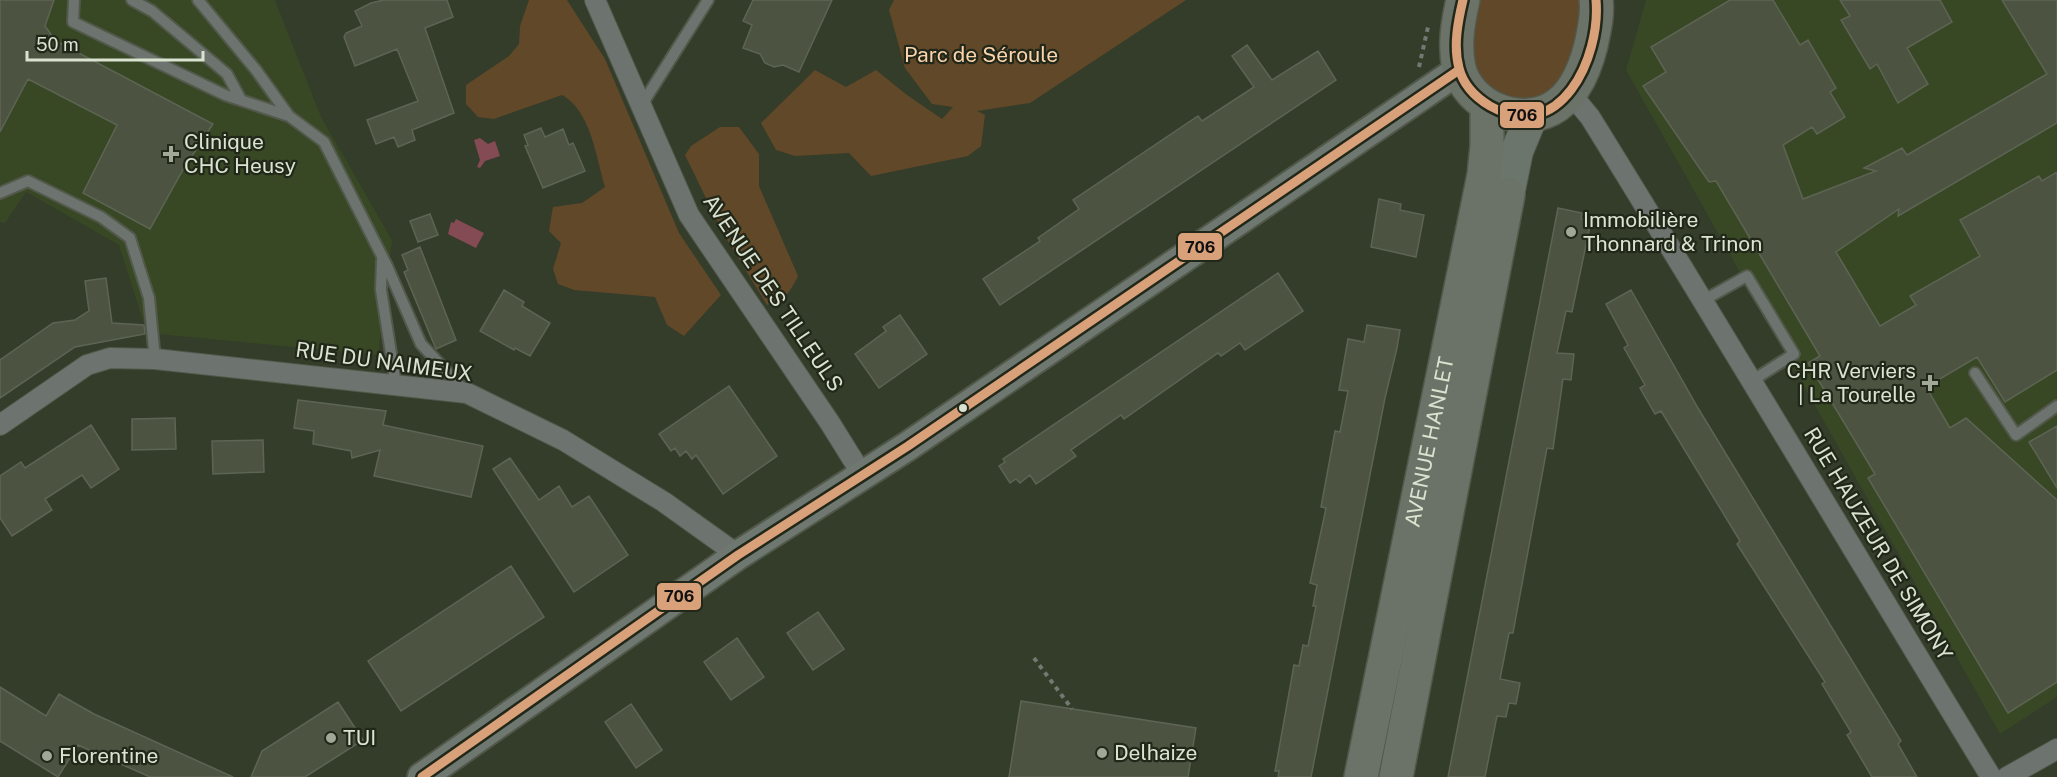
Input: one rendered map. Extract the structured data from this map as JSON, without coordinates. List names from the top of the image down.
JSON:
{
  "streets": {
    "highway": ["AVENUE HANLET"],
    "street": ["AVENUE DES TILLEULS", "RUE DU NAIMEUX", "RUE HAUZEUR DE SIMONY"]
  },
  "parks": ["Parc de Séroule"],
  "places": {
    "health": ["Clinique CHC Heusy", "CHR Verviers | La Tourelle"],
    "other": [
      "Immobilière Thonnard & Trinon",
      "TUI",
      "Delhaize",
      "Florentine"
    ]
  },
  "lines": ["transit line 706"],
  "scale_bar": "50 m"
}
